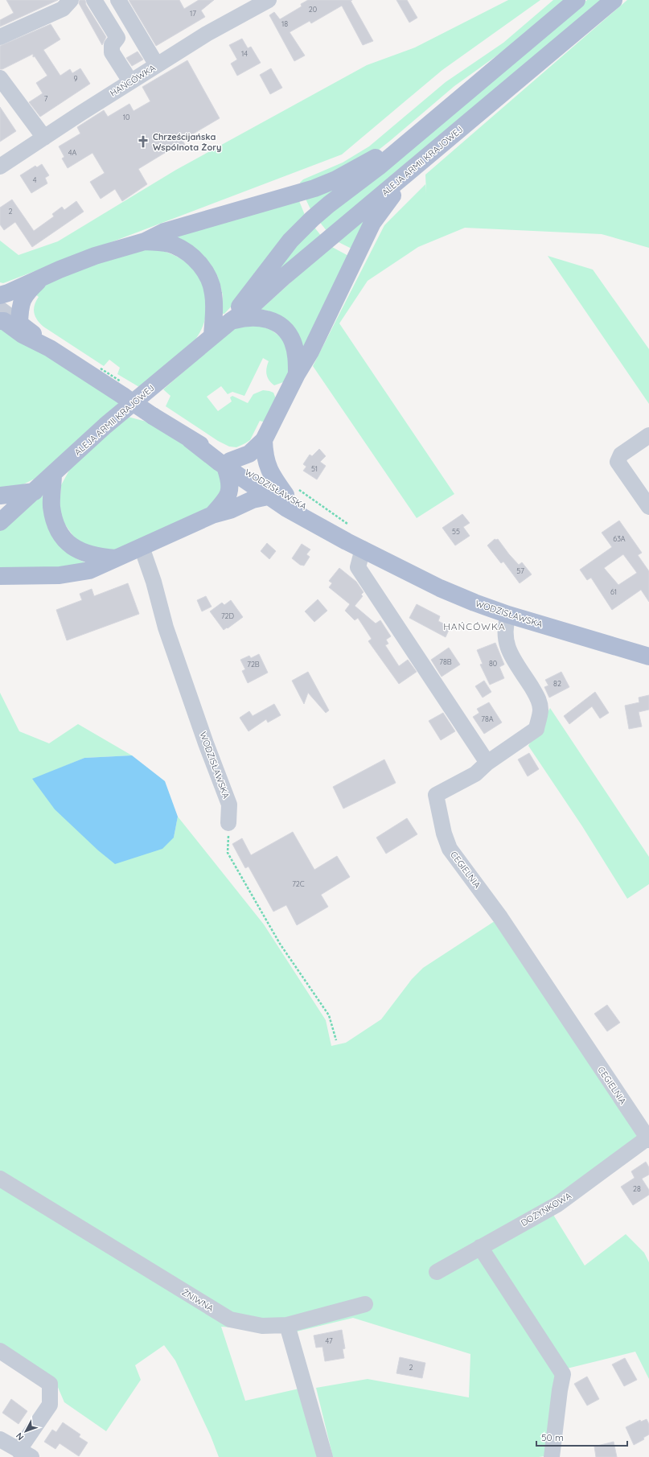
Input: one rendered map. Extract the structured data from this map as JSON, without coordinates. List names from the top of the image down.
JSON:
{
  "streets": {
    "main road": ["ALEJA ARMII KRAJOWEJ", "WODZISŁAWSKA"],
    "street": [
      "HAŃCÓWKA",
      "CEGIELNIA",
      "DOŻYNKOWA",
      "ŻNIWNA"
    ]
  },
  "crossings": [
    ["WODZISŁAWSKA", "CEGIELNIA"],
    ["CEGIELNIA", "DOŻYNKOWA"]
  ],
  "districts": ["HAŃCÓWKA"],
  "places": {
    "church": ["Chrześcijańska Wspólnota Żory"]
  },
  "house_numbers": [
    "20",
    "17",
    "18",
    "14",
    "9",
    "7",
    "10",
    "4A",
    "4",
    "2",
    "51",
    "55",
    "63A",
    "57",
    "61",
    "72D",
    "78B",
    "80",
    "72B",
    "82",
    "78A",
    "72C",
    "28",
    "47",
    "2"
  ],
  "scale_bar": "50 m",
  "north": "bottom left"
}
